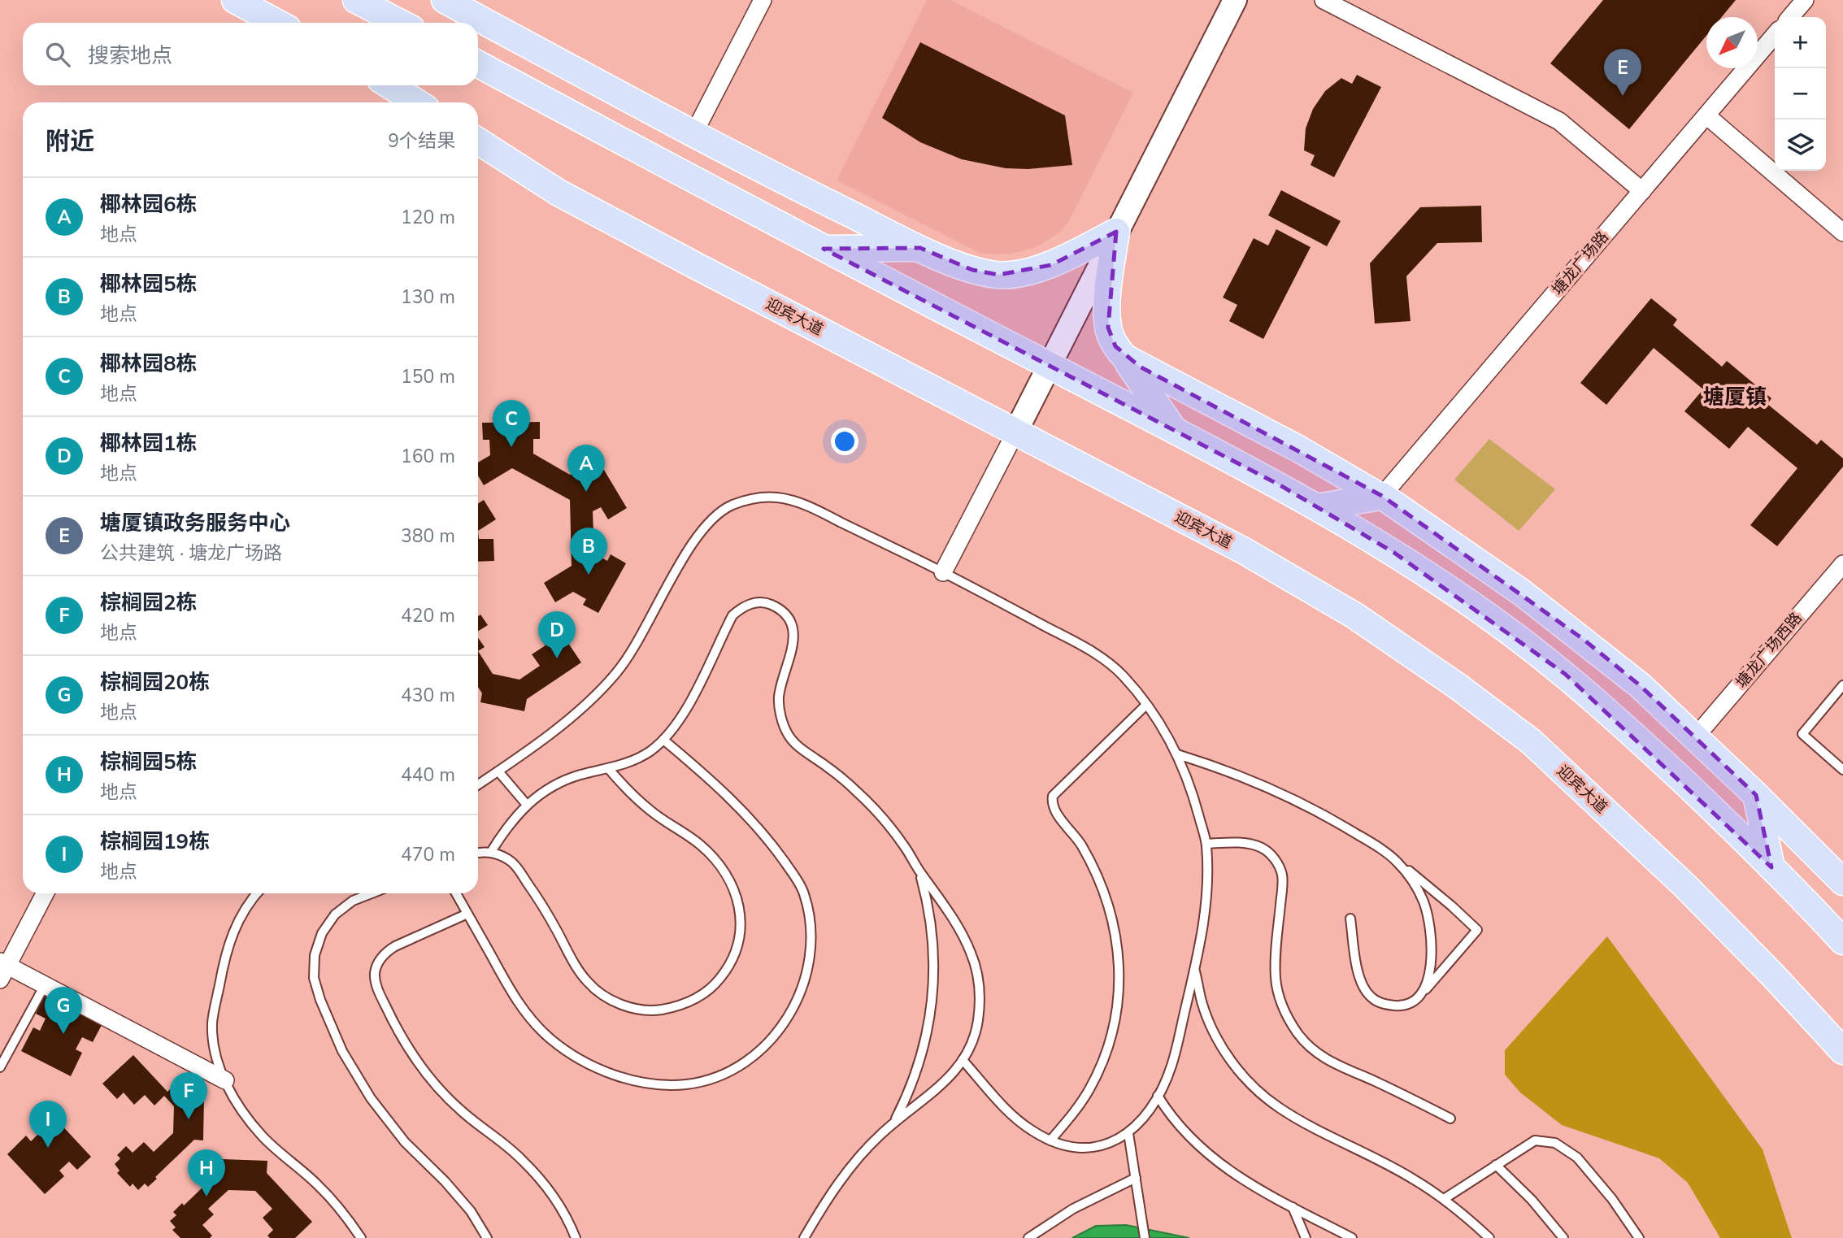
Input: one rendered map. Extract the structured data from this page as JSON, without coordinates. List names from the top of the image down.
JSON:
{
  "streets": {
    "main road": ["迎宾大道"],
    "street": ["塘龙广场路", "塘龙广场西路"]
  },
  "districts": ["塘厦镇"],
  "north": "bottom left",
  "page": {
    "map_buttons": ["+", "−"],
    "search": "搜索地点",
    "pins": [
      "E",
      "C",
      "A",
      "B",
      "D",
      "G",
      "F",
      "I",
      "H"
    ],
    "heading": ["附近", "9个结果"],
    "list": [
      {
        "mark": "A",
        "name": "椰林园6栋",
        "note": "地点",
        "value": "120 m"
      },
      {
        "mark": "B",
        "name": "椰林园5栋",
        "note": "地点",
        "value": "130 m"
      },
      {
        "mark": "C",
        "name": "椰林园8栋",
        "note": "地点",
        "value": "150 m"
      },
      {
        "mark": "D",
        "name": "椰林园1栋",
        "note": "地点",
        "value": "160 m"
      },
      {
        "mark": "E",
        "name": "塘厦镇政务服务中心",
        "note": "公共建筑 · 塘龙广场路",
        "value": "380 m"
      },
      {
        "mark": "F",
        "name": "棕榈园2栋",
        "note": "地点",
        "value": "420 m"
      },
      {
        "mark": "G",
        "name": "棕榈园20栋",
        "note": "地点",
        "value": "430 m"
      },
      {
        "mark": "H",
        "name": "棕榈园5栋",
        "note": "地点",
        "value": "440 m"
      },
      {
        "mark": "I",
        "name": "棕榈园19栋",
        "note": "地点",
        "value": "470 m"
      }
    ]
  }
}
